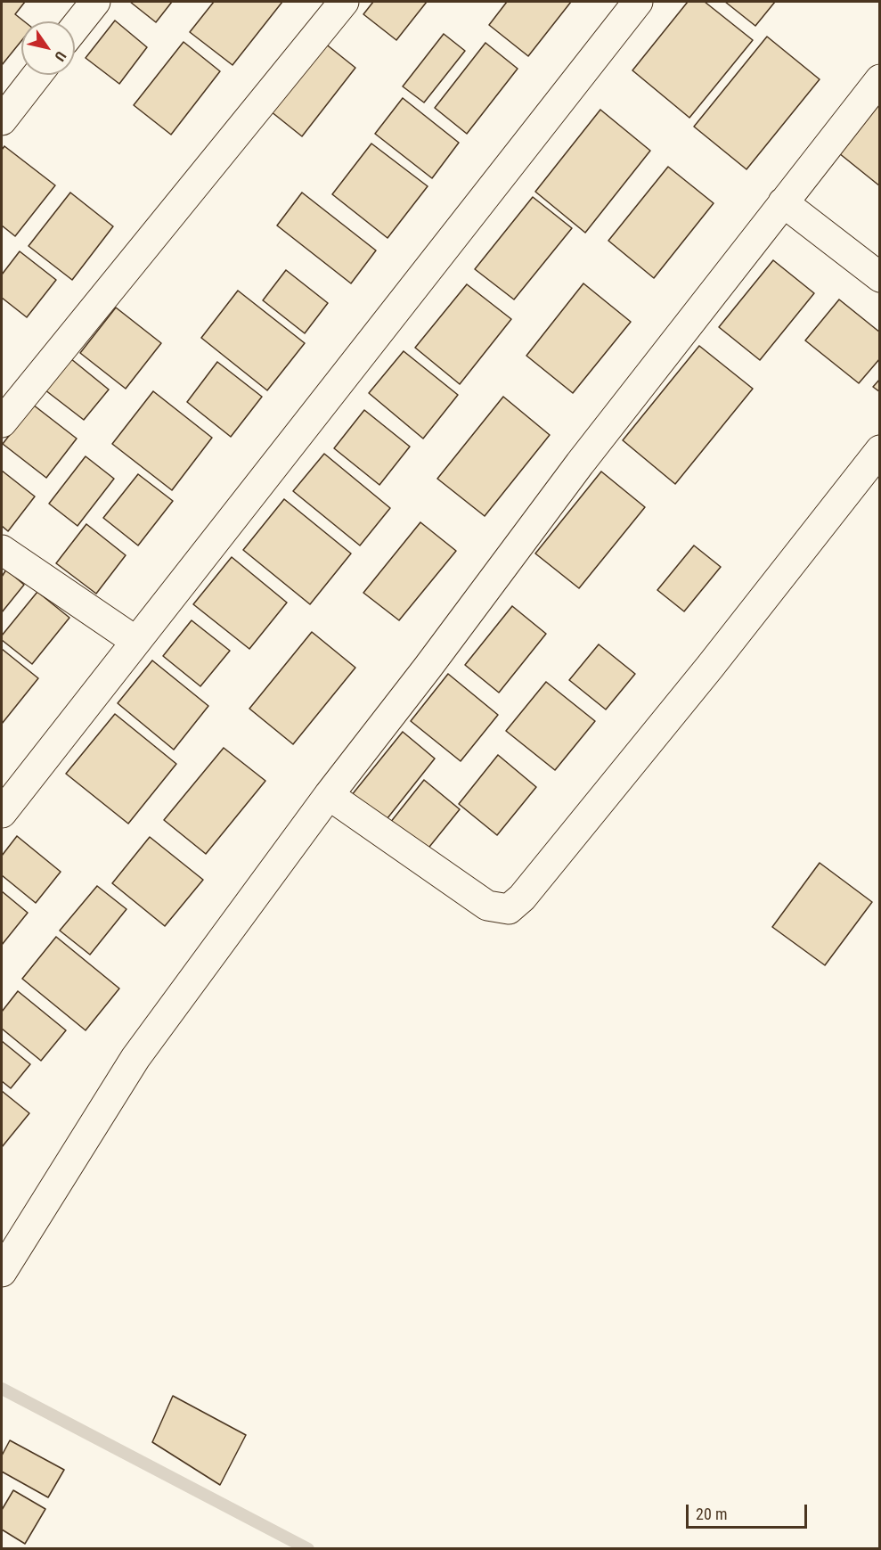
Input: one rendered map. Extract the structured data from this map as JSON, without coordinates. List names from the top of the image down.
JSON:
{
  "scale_bar": "20 m",
  "north": "bottom right"
}
